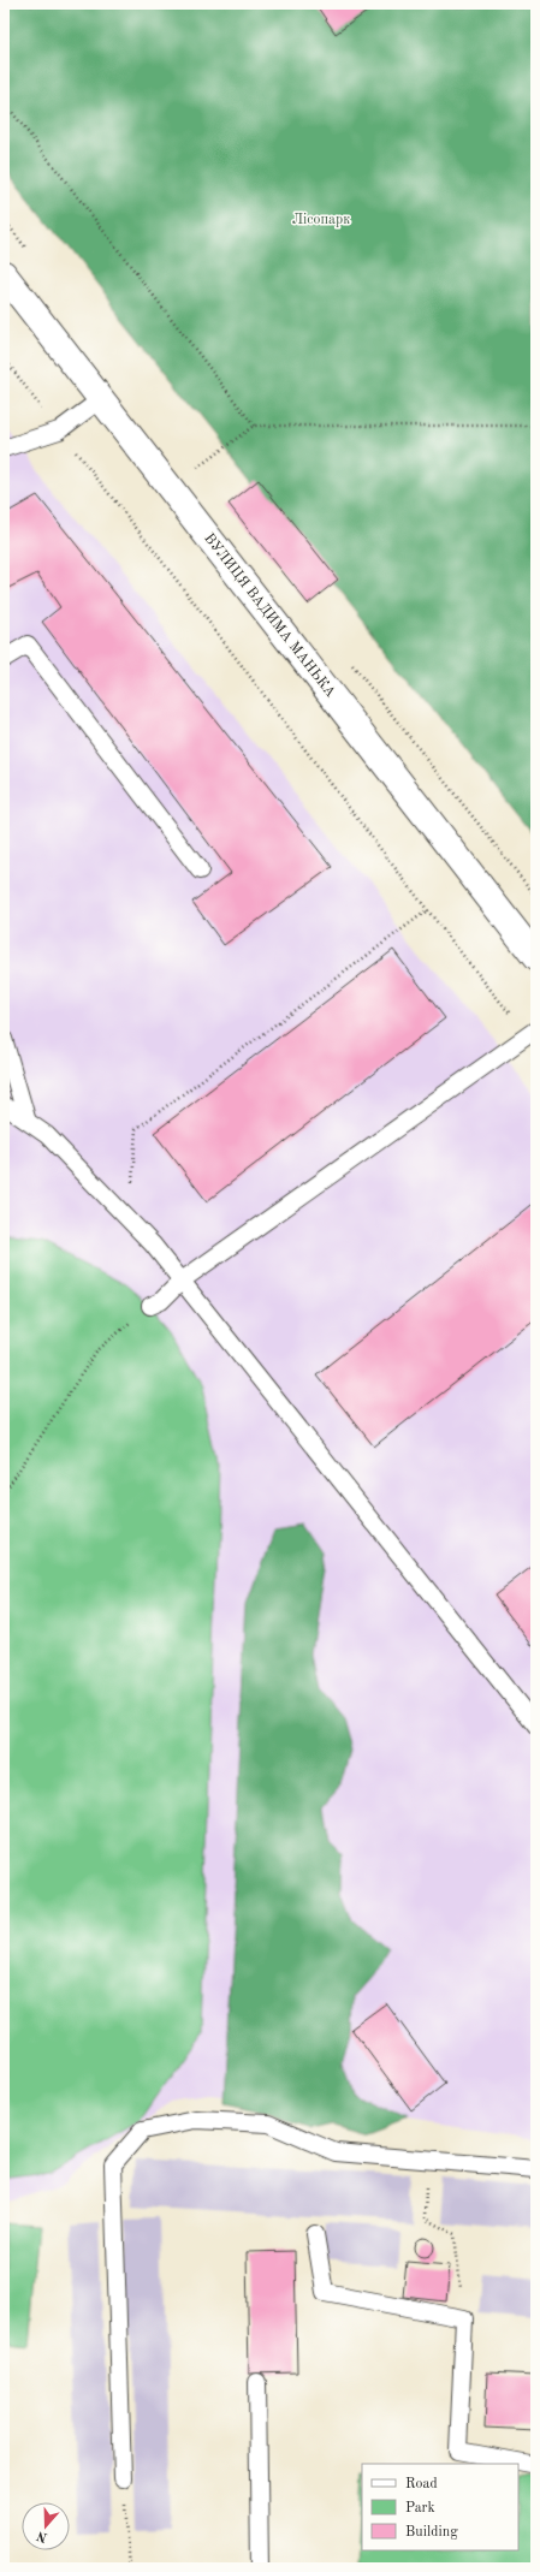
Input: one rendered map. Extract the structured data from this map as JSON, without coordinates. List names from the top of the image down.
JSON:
{
  "streets": {
    "main road": ["ВУЛИЦЯ ВАДИМА МАНЬКА"]
  },
  "parks": ["Лісопарк"],
  "legend": ["Road", "Park", "Building"],
  "north": "bottom"
}
